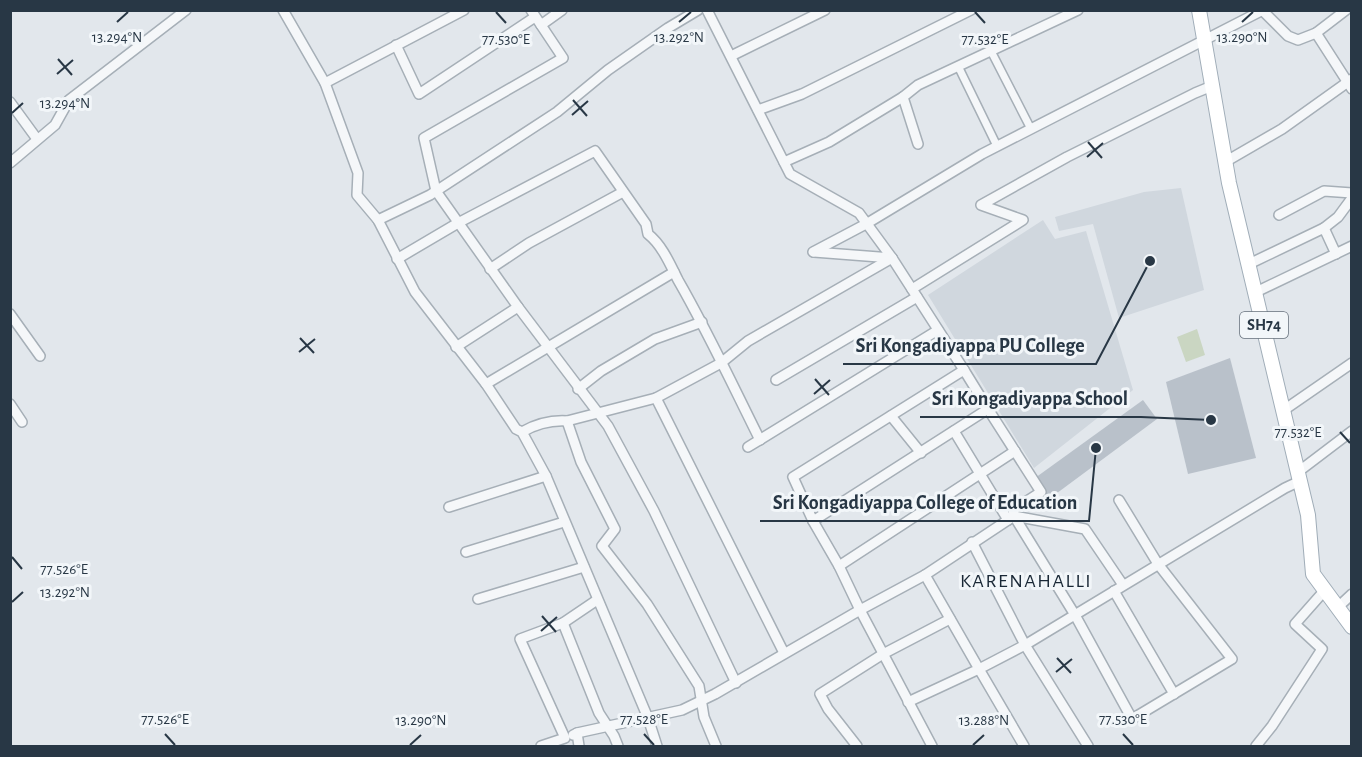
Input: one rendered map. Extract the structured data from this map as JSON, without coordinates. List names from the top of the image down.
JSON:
{
  "streets": {
    "main road": ["SH74"]
  },
  "districts": ["KARENAHALLI"],
  "places": ["Sri Kongadiyappa PU College", "Sri Kongadiyappa School", "Sri Kongadiyappa College of Education"],
  "coordinates": [
    "13.292°N",
    "13.290°N",
    "13.294°N",
    "77.530°E",
    "77.532°E",
    "77.526°E",
    "77.528°E",
    "13.288°N"
  ]
}
